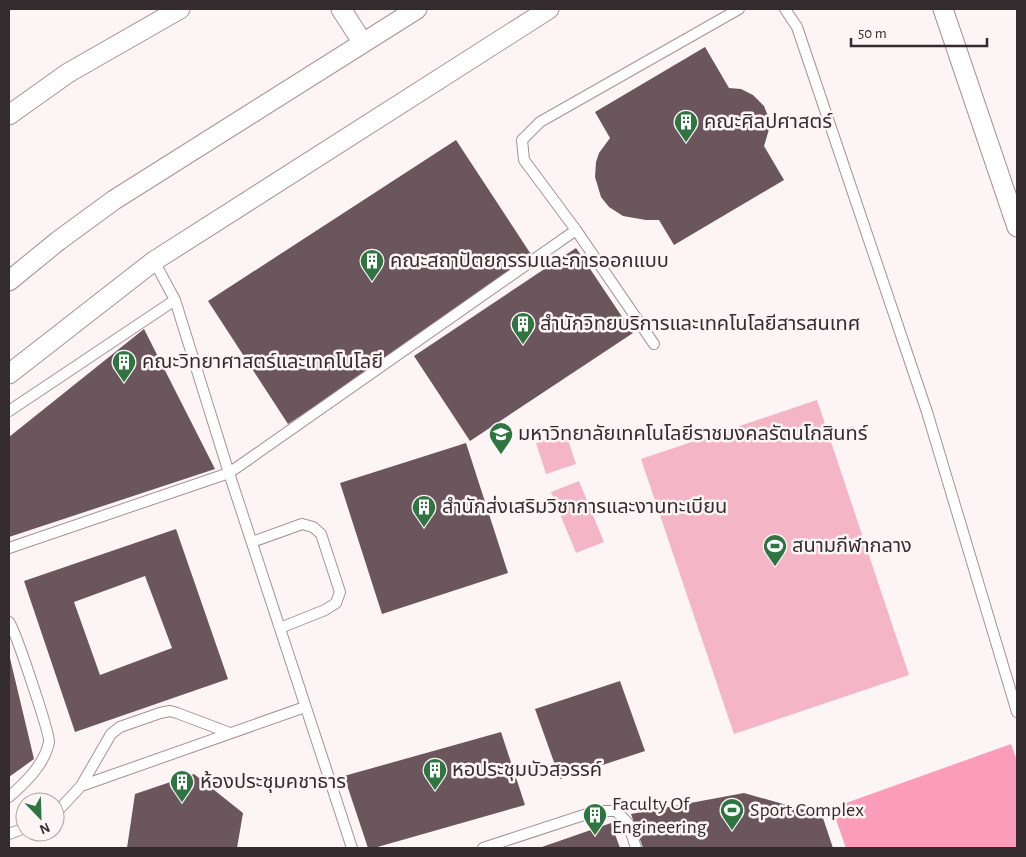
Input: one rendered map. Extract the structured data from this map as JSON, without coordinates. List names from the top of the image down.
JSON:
{
  "places": {
    "building": [
      "คณะศิลปศาสตร์",
      "คณะสถาปัตยกรรมและการออกแบบ",
      "สำนักวิทยบริการและเทคโนโลยีสารสนเทศ",
      "คณะวิทยาศาสตร์และเทคโนโลยี",
      "สำนักส่งเสริมวิชาการและงานทะเบียน",
      "หอประชุมบัวสวรรค์",
      "ห้องประชุมคชาธาร",
      "Faculty Of Engineering"
    ],
    "school or university": ["มหาวิทยาลัยเทคโนโลยีราชมงคลรัตนโกสินทร์"],
    "sports": ["สนามกีฬากลาง", "Sport Complex"]
  },
  "scale_bar": "50 m",
  "north": "bottom right"
}
